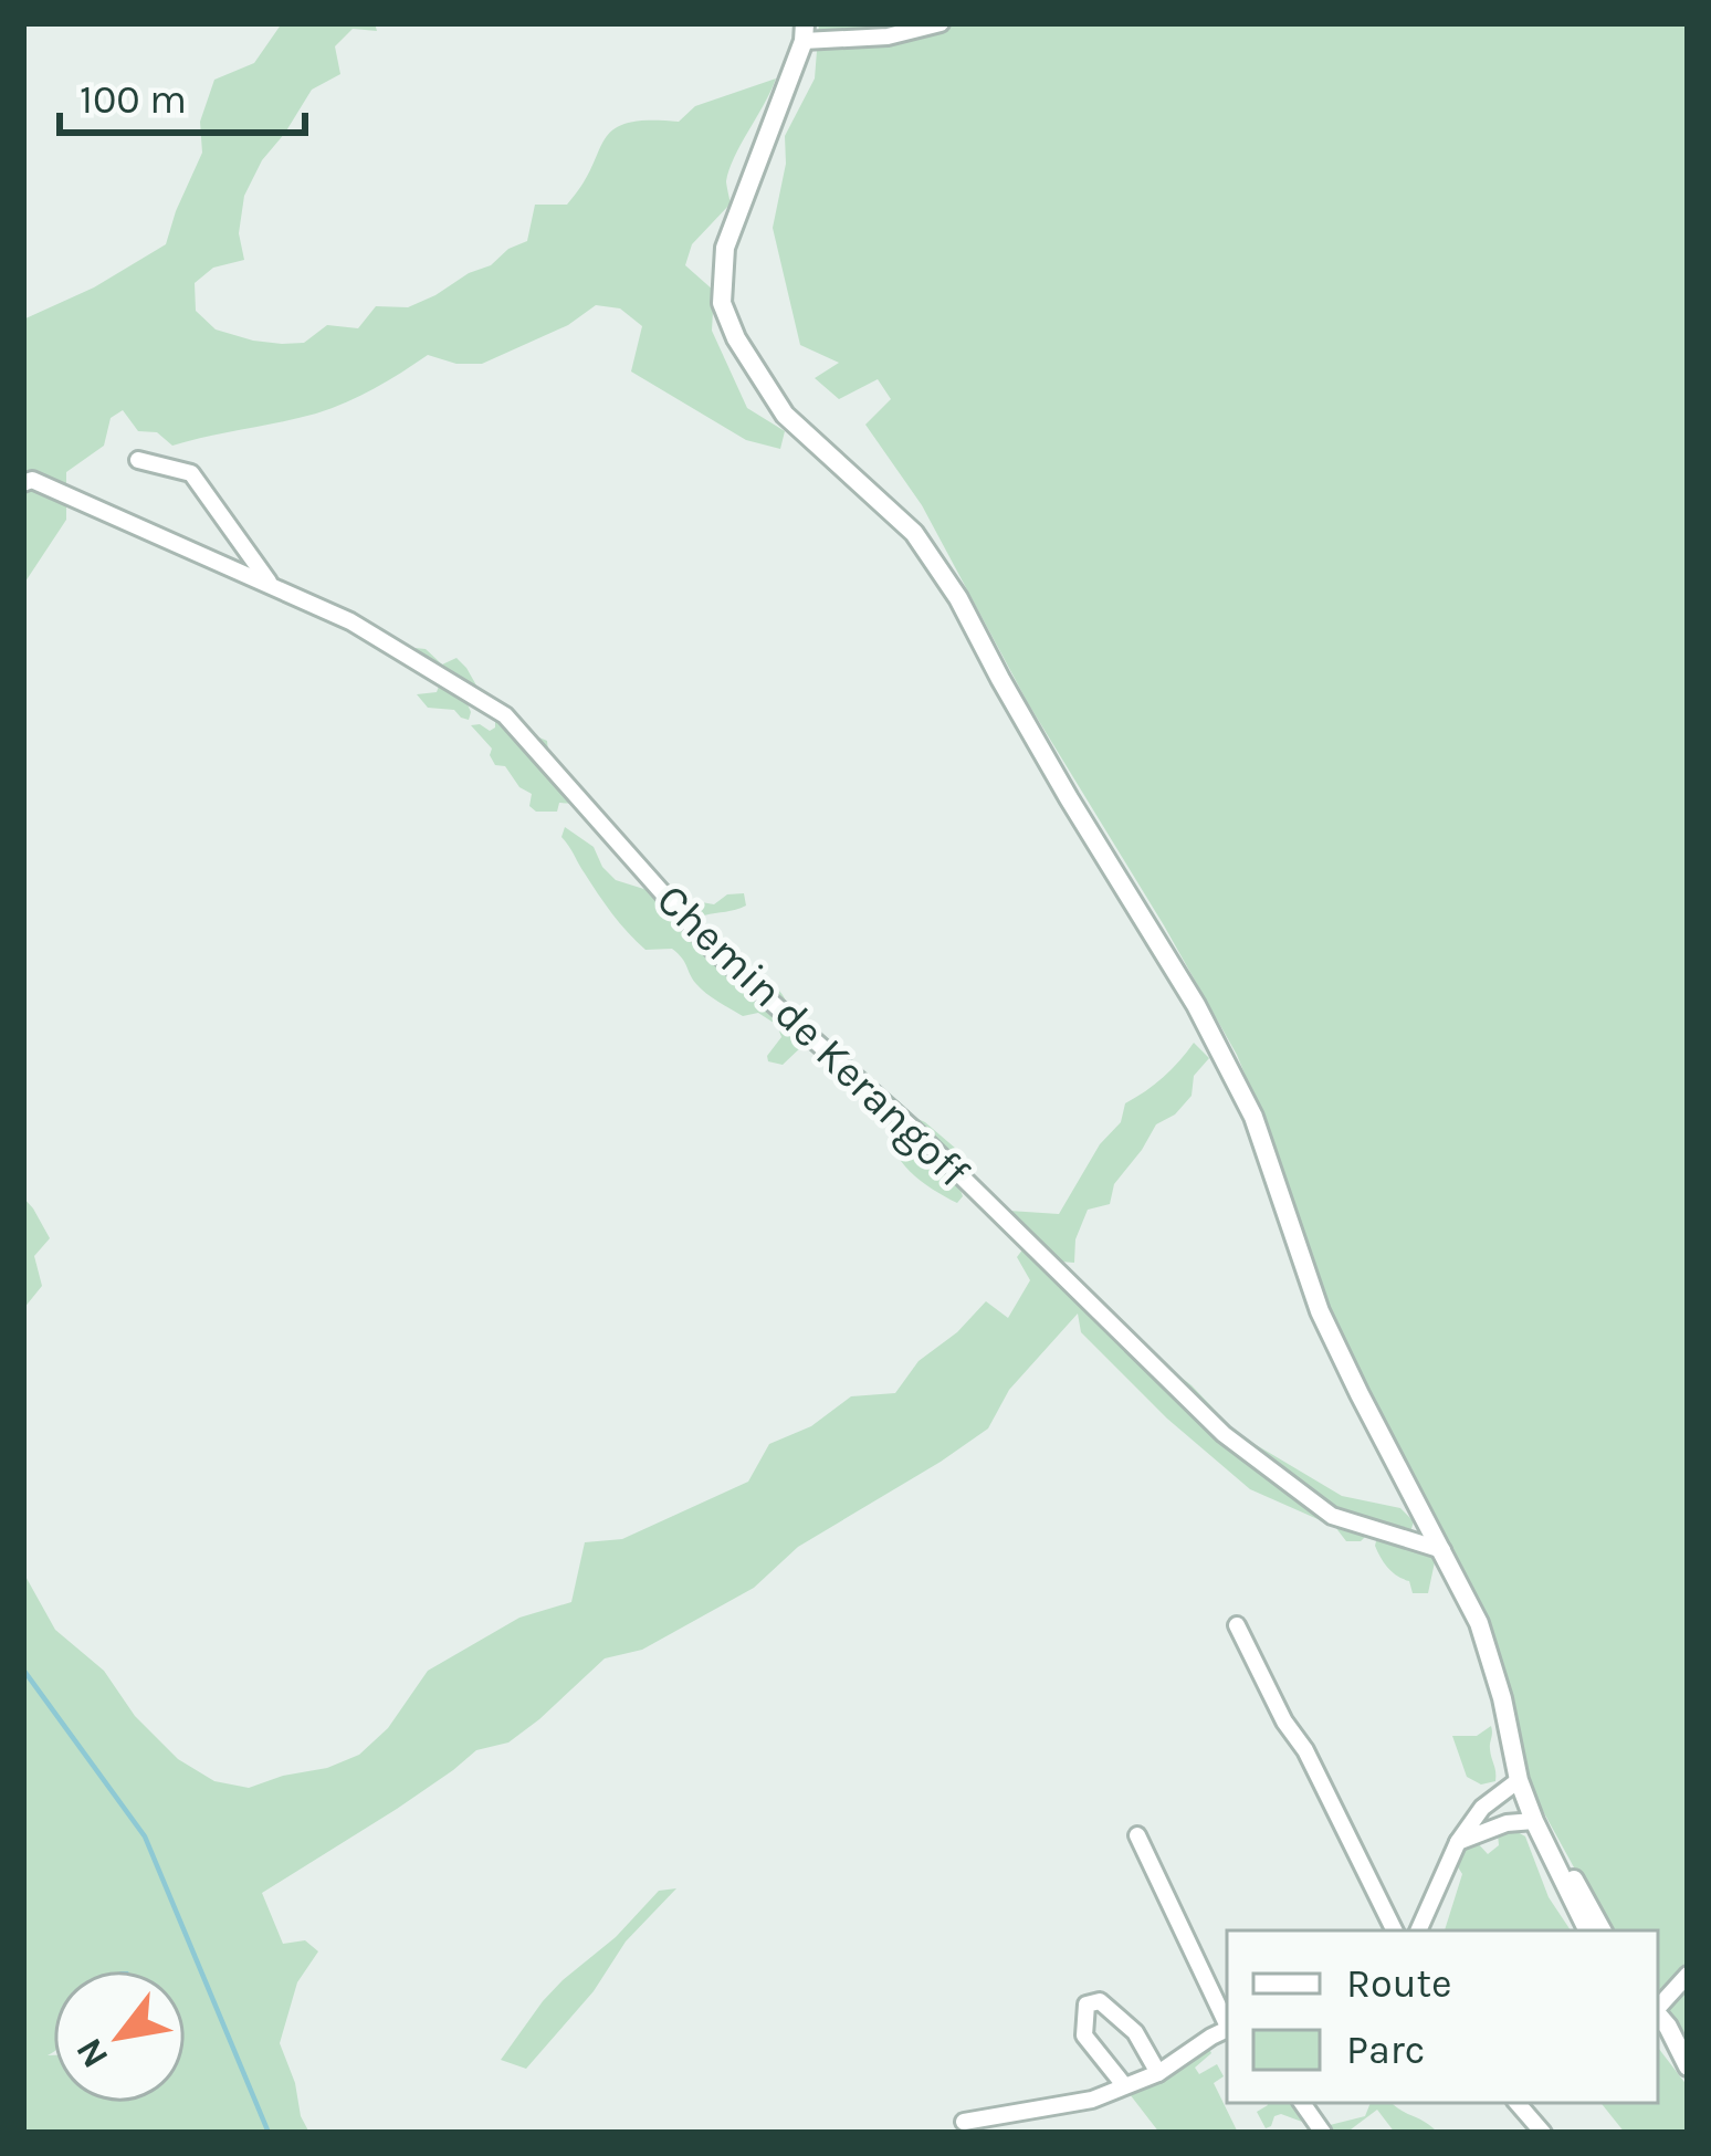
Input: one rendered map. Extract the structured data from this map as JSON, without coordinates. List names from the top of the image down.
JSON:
{
  "streets": {
    "street": ["Chemin de Kerangoff"]
  },
  "legend": ["Route", "Parc"],
  "scale_bar": "100 m",
  "north": "bottom left"
}
